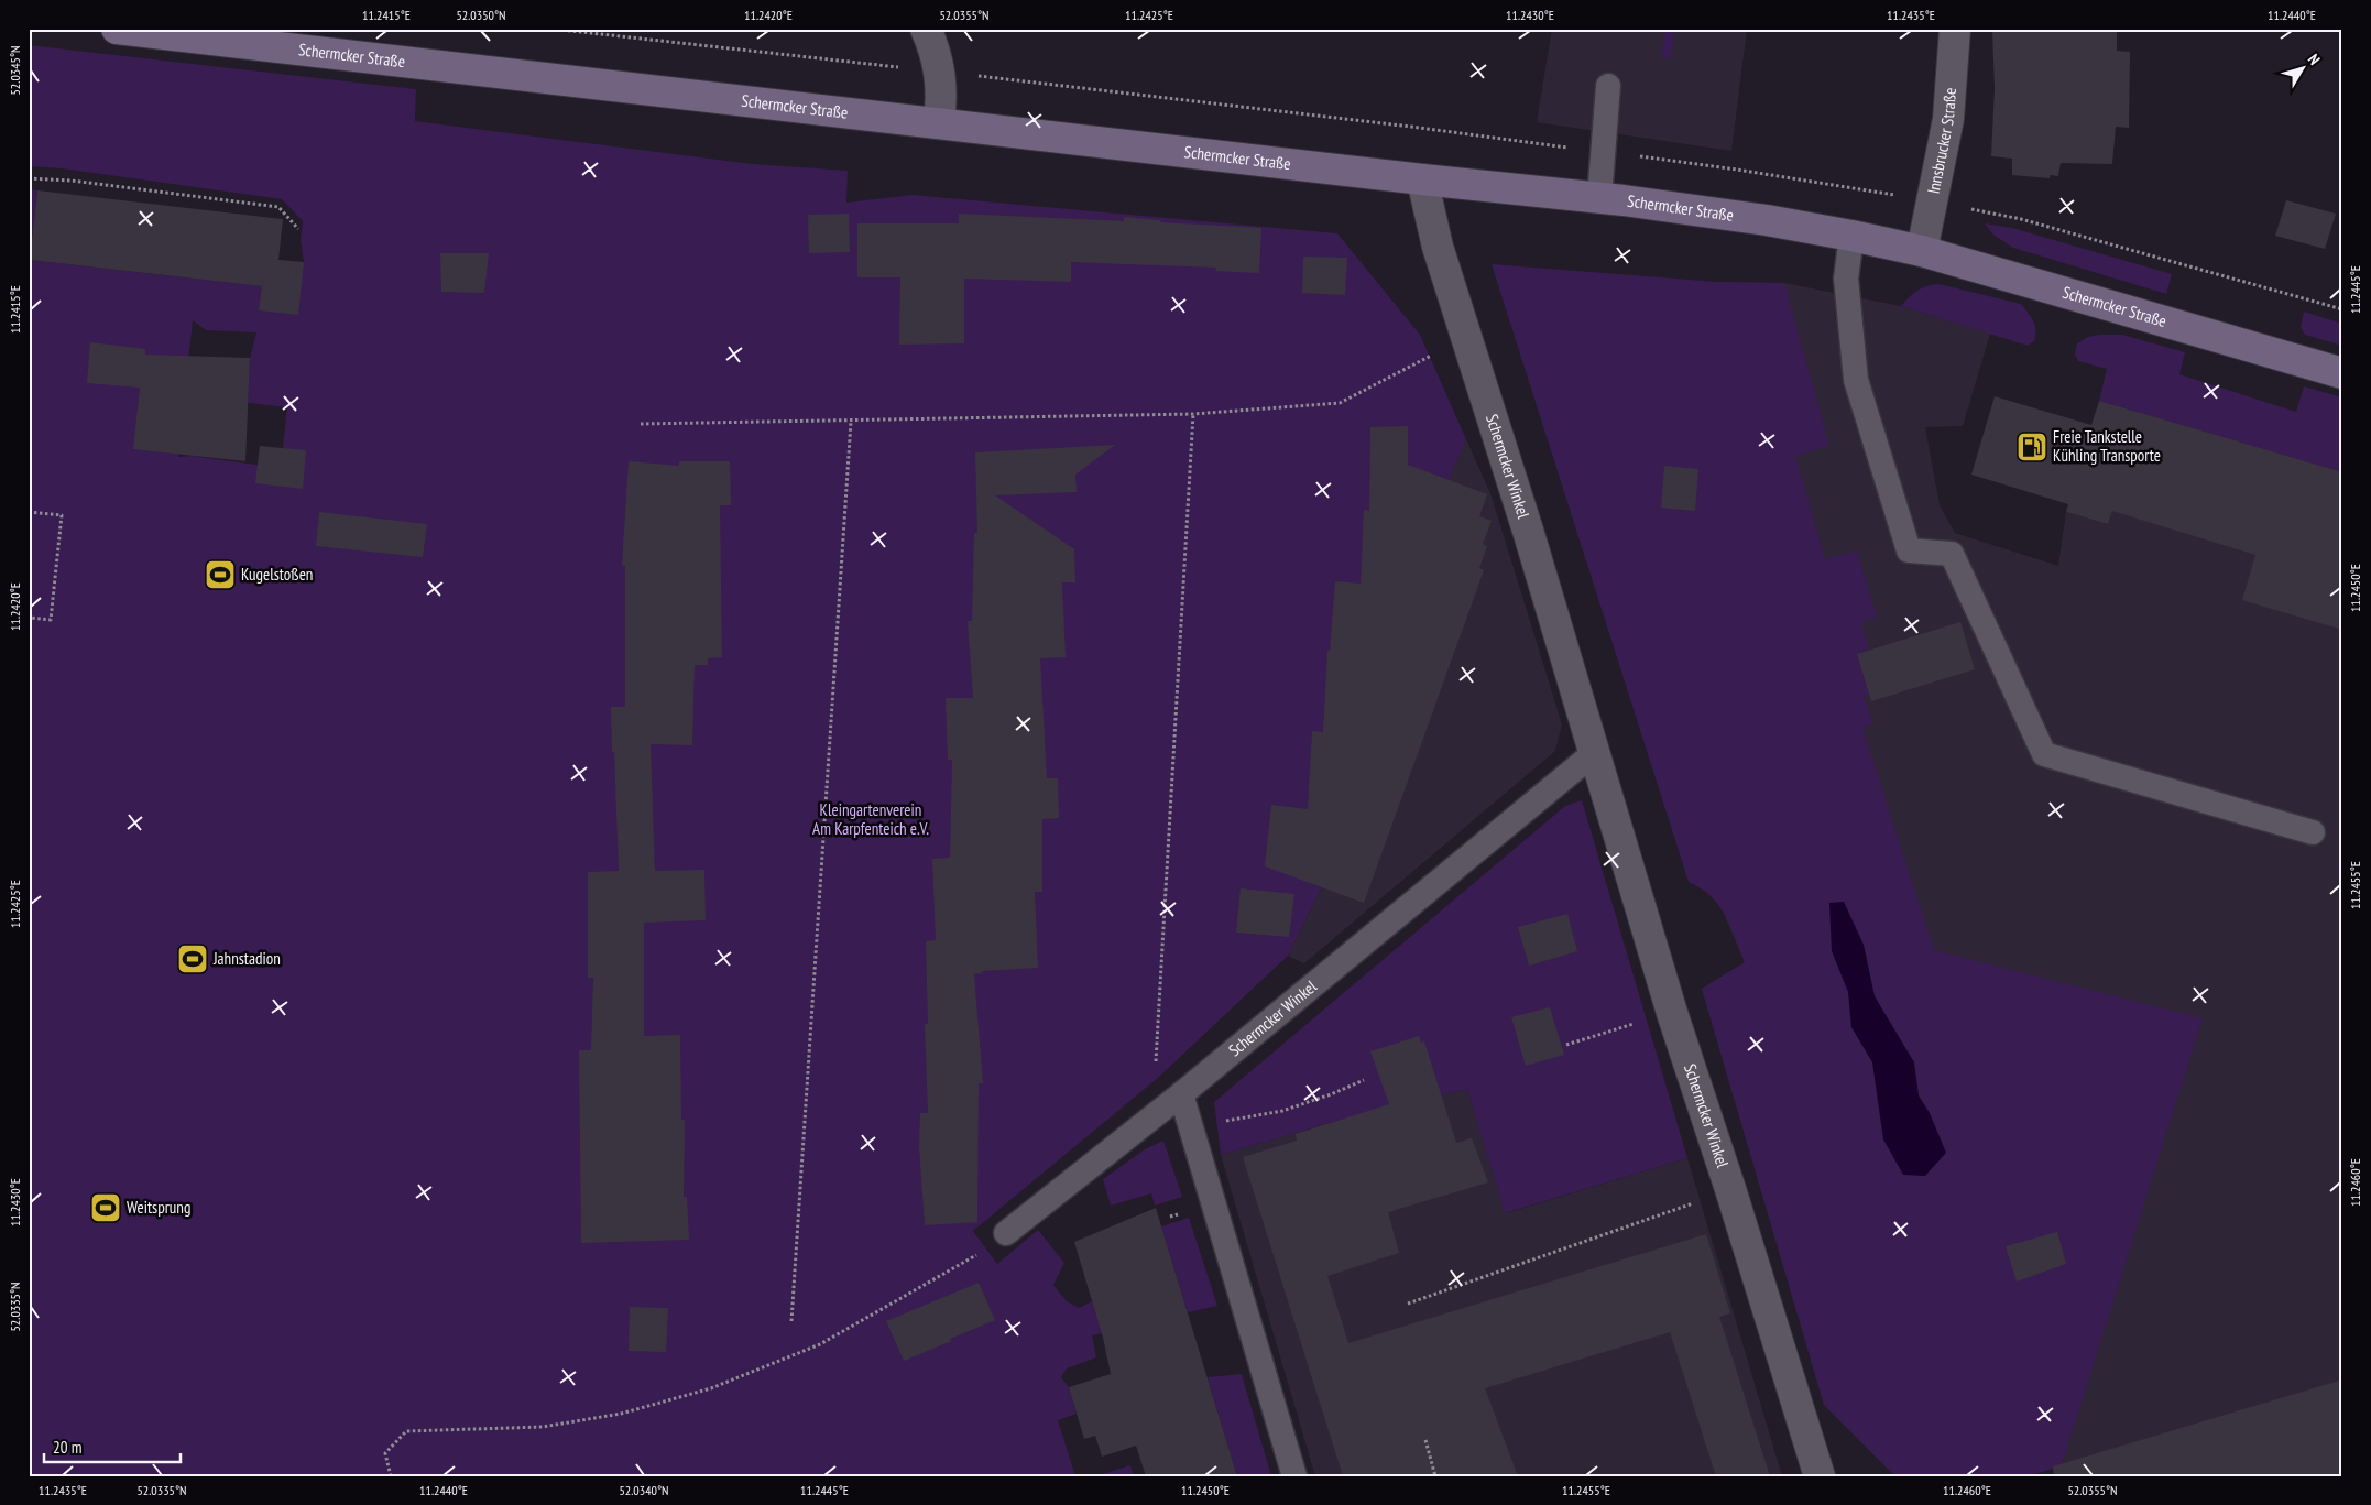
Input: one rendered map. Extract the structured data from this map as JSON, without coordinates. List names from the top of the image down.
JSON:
{
  "streets": {
    "main road": ["Schermcker Straße"],
    "street": ["Innsbrucker Straße", "Schermcker Winkel"]
  },
  "crossings": [
    ["Schermcker Straße", "Innsbrucker Straße"],
    ["Schermcker Straße", "Schermcker Winkel"]
  ],
  "parks": ["Kleingartenverein Am Karpfenteich e.V."],
  "places": {
    "fuel station": ["Freie Tankstelle Kühling Transporte"],
    "sports": ["Kugelstoßen", "Jahnstadion", "Weitsprung"]
  },
  "scale_bar": "20 m",
  "north": "top right",
  "coordinates": [
    "11.2415°E",
    "52.0350°N",
    "11.2420°E",
    "52.0355°N",
    "11.2425°E",
    "11.2430°E",
    "11.2435°E",
    "11.2440°E",
    "52.0345°N",
    "11.2445°E",
    "11.2450°E",
    "11.2455°E",
    "11.2460°E",
    "52.0335°N",
    "52.0340°N"
  ]
}
